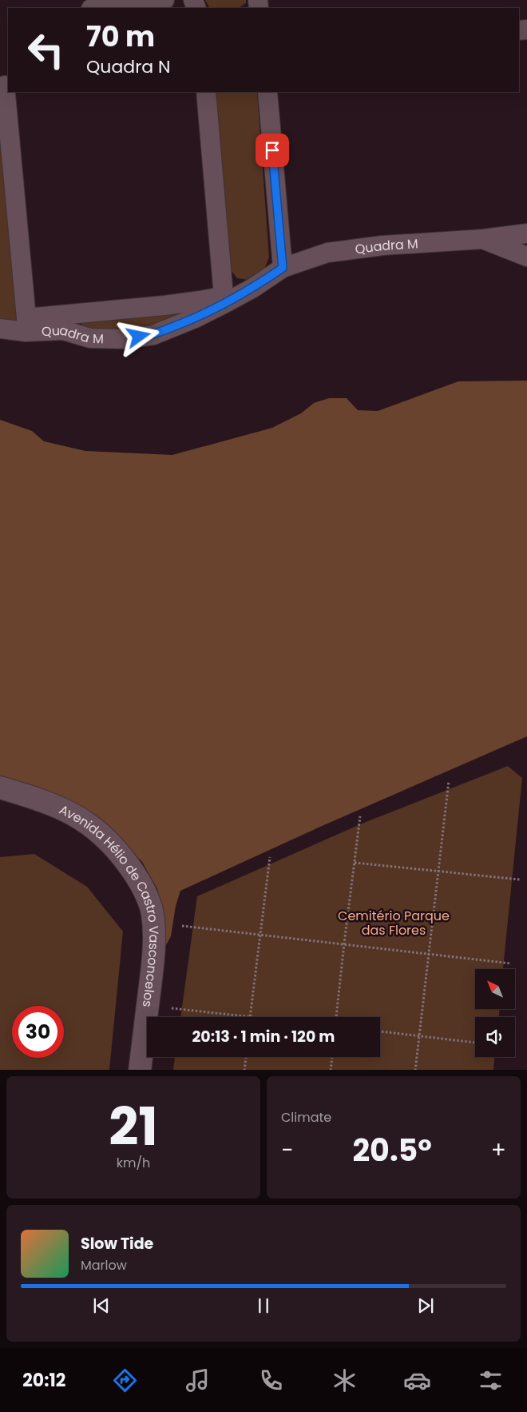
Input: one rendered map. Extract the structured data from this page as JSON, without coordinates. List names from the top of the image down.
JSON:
{
  "streets": {
    "street": ["Quadra M", "Avenida Hélio de Castro Vasconcelos"]
  },
  "parks": ["Cemitério Parque das Flores"],
  "north": "top left",
  "page": {
    "turn": ["70 m", "Quadra N"],
    "limit": "30",
    "trip": "20:13 · 1 min · 120 m",
    "tile": [
      ["21", "km/h"],
      "Climate"
    ],
    "heat": ["−", "20.5°", "+"],
    "song": ["Slow Tide", "Marlow"],
    "tabs": "20:12"
  }
}
